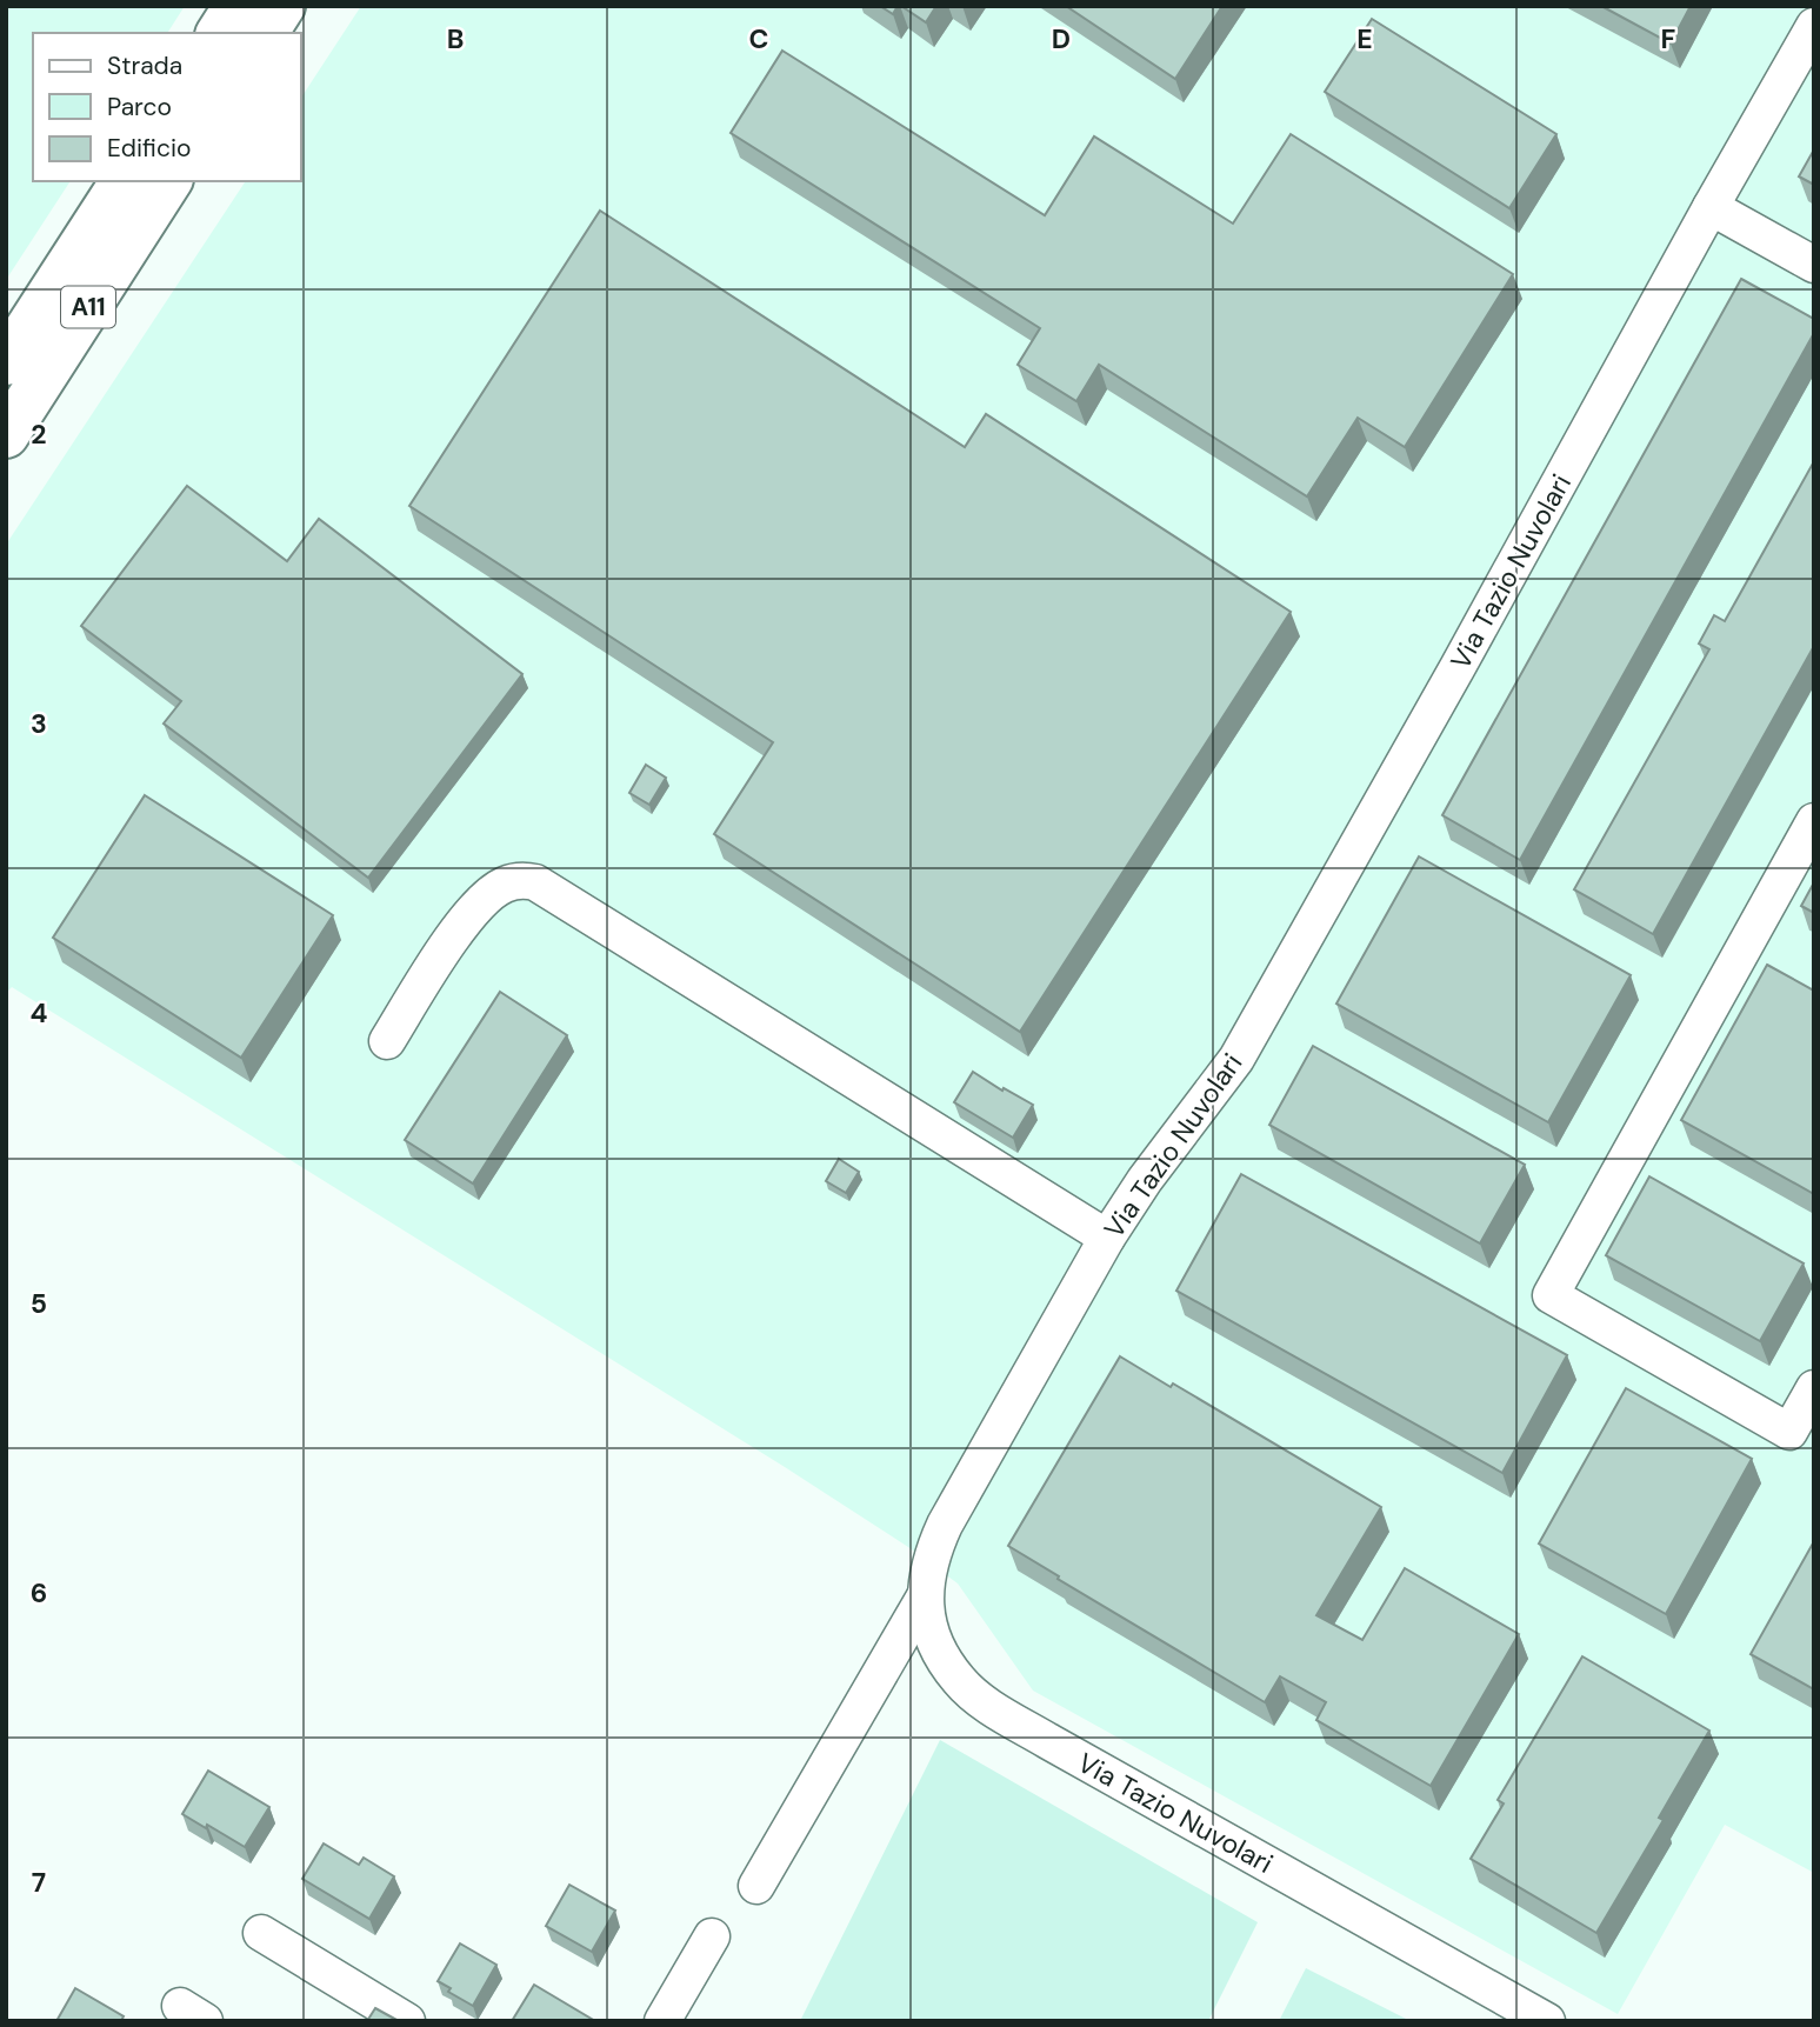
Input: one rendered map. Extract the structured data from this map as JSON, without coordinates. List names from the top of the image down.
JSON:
{
  "streets": {
    "highway": ["A11"],
    "street": ["Via Tazio Nuvolari"]
  },
  "legend": ["Strada", "Parco", "Edificio"],
  "grid": {
    "columns": [
      "B",
      "C",
      "D",
      "E",
      "F"
    ],
    "rows": [
      "2",
      "3",
      "4",
      "5",
      "6",
      "7"
    ]
  }
}
